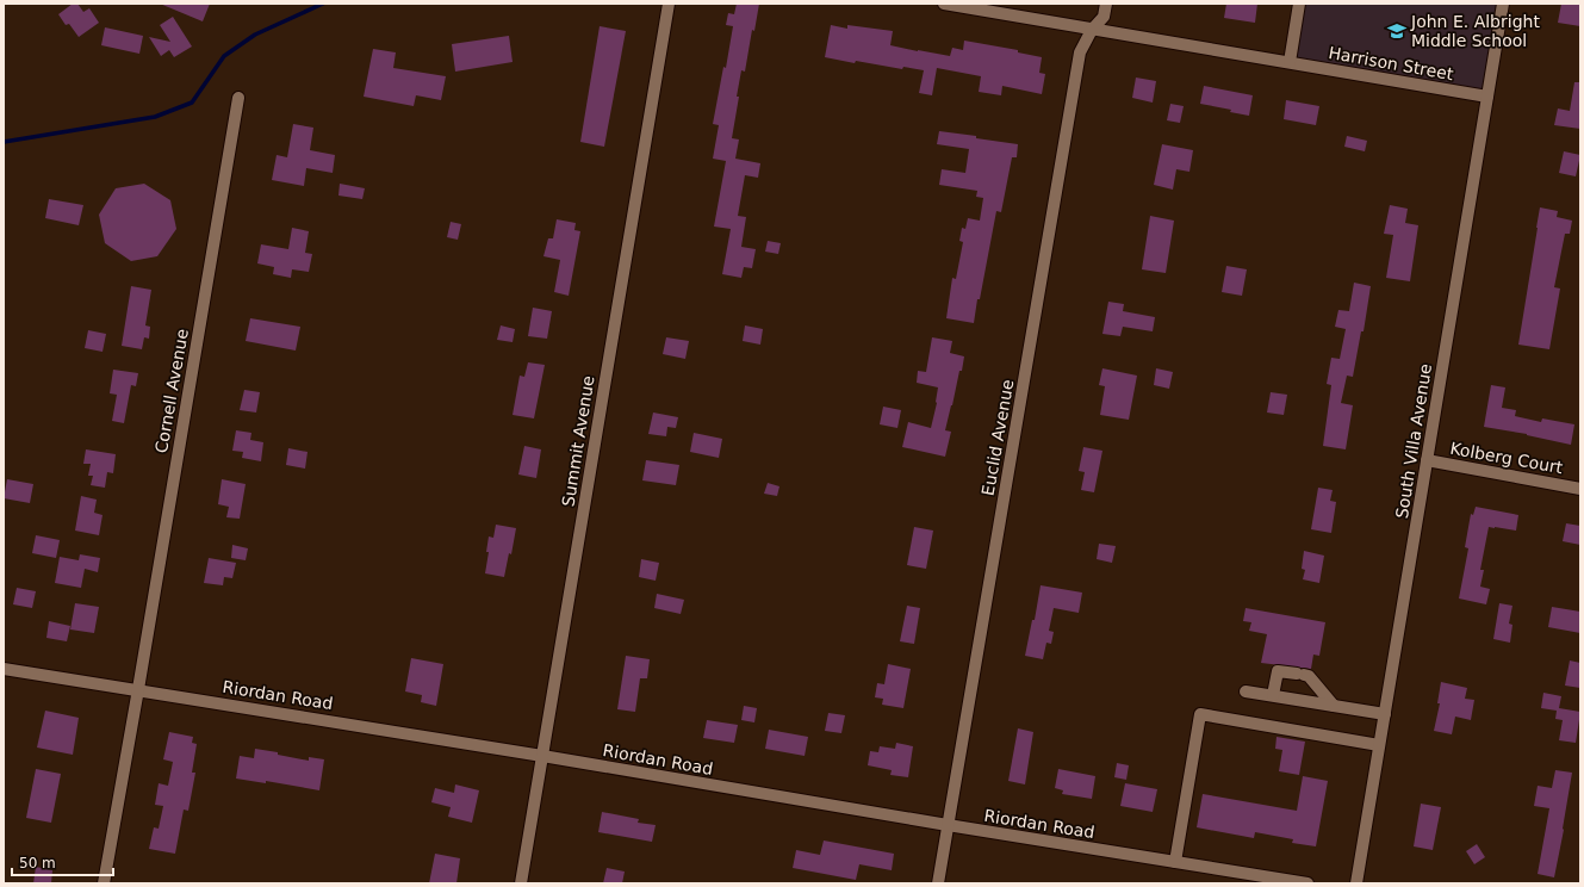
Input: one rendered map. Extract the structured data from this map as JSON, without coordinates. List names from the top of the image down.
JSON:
{
  "streets": {
    "street": [
      "Harrison Street",
      "Cornell Avenue",
      "Euclid Avenue",
      "Summit Avenue",
      "South Villa Avenue",
      "Kolberg Court",
      "Riordan Road"
    ]
  },
  "crossings": [
    ["Harrison Street", "Euclid Avenue"],
    ["Harrison Street", "South Villa Avenue"],
    ["Cornell Avenue", "Riordan Road"],
    ["Euclid Avenue", "Riordan Road"],
    ["Summit Avenue", "Riordan Road"],
    ["South Villa Avenue", "Kolberg Court"]
  ],
  "places": {
    "school or university": ["John E. Albright Middle School"]
  },
  "scale_bar": "50 m"
}
